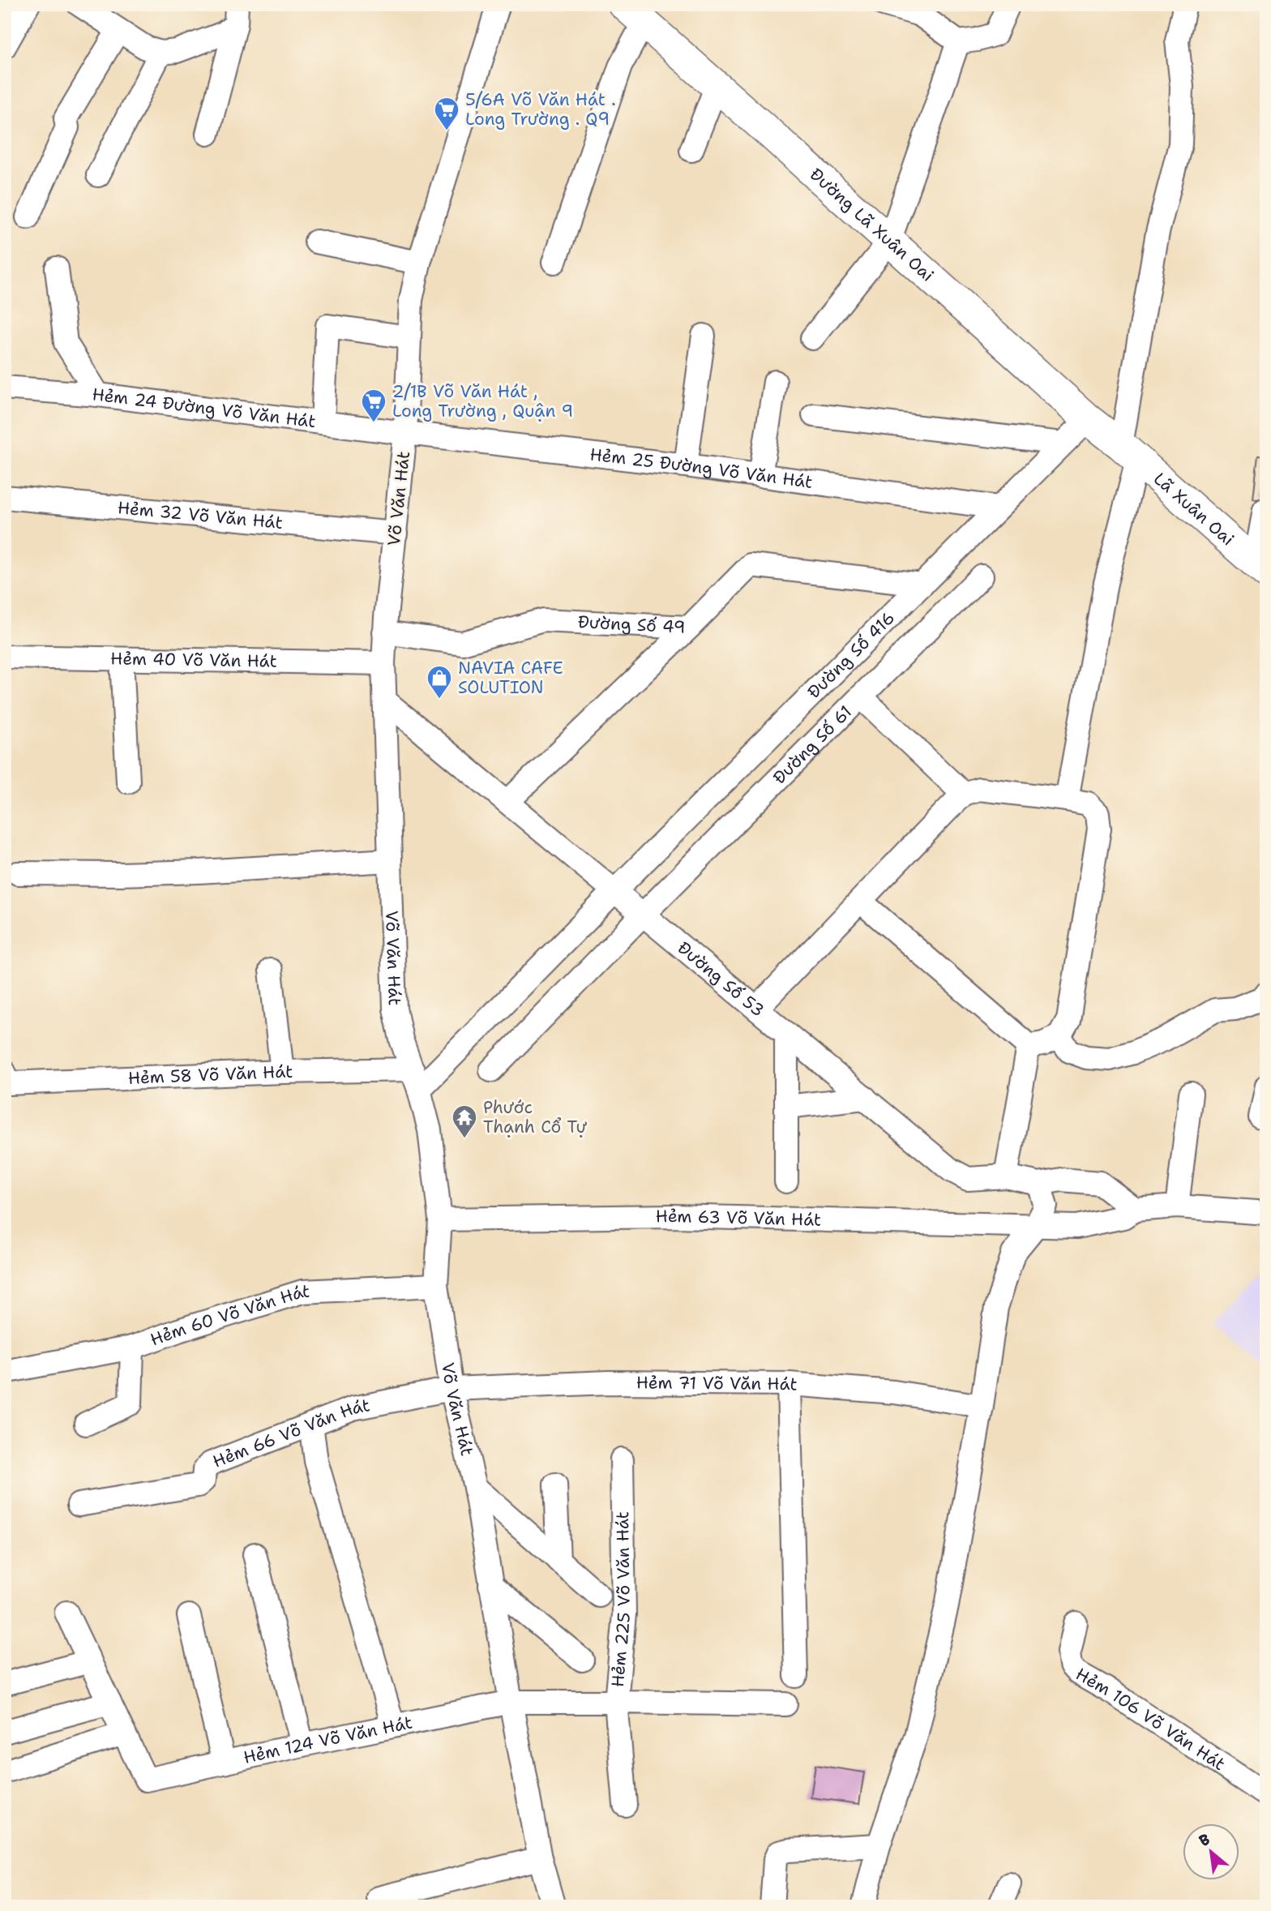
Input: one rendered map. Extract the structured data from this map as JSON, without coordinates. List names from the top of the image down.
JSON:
{
  "streets": {
    "main road": ["Đường Lã Xuân Oai", "Lã Xuân Oai"],
    "street": [
      "Hẻm 24 Đường Võ Văn Hát",
      "Hẻm 25 Đường Võ Văn Hát",
      "Võ Văn Hát",
      "Hẻm 32 Võ Văn Hát",
      "Đường Số 49",
      "Đường Số 416",
      "Hẻm 40 Võ Văn Hát",
      "Đường Số 61",
      "Đường Số 53",
      "Hẻm 58 Võ Văn Hát",
      "Hẻm 63 Võ Văn Hát",
      "Hẻm 60 Võ Văn Hát",
      "Hẻm 71 Võ Văn Hát",
      "Hẻm 66 Võ Văn Hát",
      "Hẻm 225 Võ Văn Hát",
      "Hẻm 106 Võ Văn Hát",
      "Hẻm 124 Võ Văn Hát"
    ]
  },
  "crossings": [
    ["Đường Lã Xuân Oai", "Lã Xuân Oai"],
    ["Đường Lã Xuân Oai", "Đường Số 416"],
    ["Hẻm 24 Đường Võ Văn Hát", "Hẻm 25 Đường Võ Văn Hát"],
    ["Hẻm 24 Đường Võ Văn Hát", "Võ Văn Hát"],
    ["Hẻm 25 Đường Võ Văn Hát", "Võ Văn Hát"],
    ["Hẻm 25 Đường Võ Văn Hát", "Đường Số 416"],
    ["Võ Văn Hát", "Hẻm 32 Võ Văn Hát"],
    ["Võ Văn Hát", "Đường Số 49"],
    ["Võ Văn Hát", "Đường Số 416"],
    ["Võ Văn Hát", "Hẻm 40 Võ Văn Hát"],
    ["Võ Văn Hát", "Đường Số 53"],
    ["Võ Văn Hát", "Hẻm 58 Võ Văn Hát"],
    ["Võ Văn Hát", "Hẻm 63 Võ Văn Hát"],
    ["Võ Văn Hát", "Hẻm 60 Võ Văn Hát"],
    ["Võ Văn Hát", "Hẻm 71 Võ Văn Hát"],
    ["Võ Văn Hát", "Hẻm 66 Võ Văn Hát"],
    ["Võ Văn Hát", "Hẻm 225 Võ Văn Hát"],
    ["Võ Văn Hát", "Hẻm 124 Võ Văn Hát"],
    ["Đường Số 49", "Đường Số 416"],
    ["Đường Số 416", "Đường Số 53"],
    ["Đường Số 416", "Hẻm 58 Võ Văn Hát"],
    ["Đường Số 61", "Đường Số 53"],
    ["Đường Số 53", "Hẻm 63 Võ Văn Hát"],
    ["Hẻm 71 Võ Văn Hát", "Hẻm 66 Võ Văn Hát"],
    ["Hẻm 225 Võ Văn Hát", "Hẻm 124 Võ Văn Hát"]
  ],
  "places": {
    "supermarket": ["5/6A Võ Văn Hát . Long Trường . Q9", "2/1B Võ Văn Hát , Long Trường , Quận 9"],
    "shop": ["NAVIA CAFE SOLUTION"],
    "temple": ["Phước Thạnh Cổ Tự"]
  },
  "north": "top left"
}
